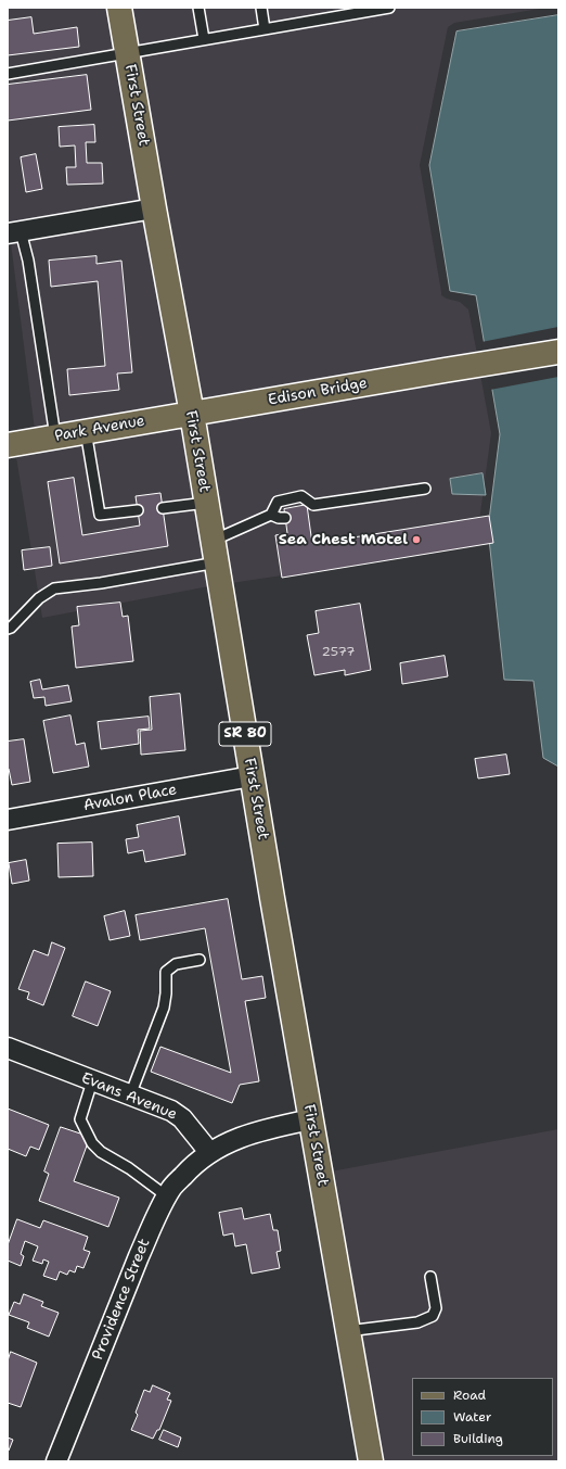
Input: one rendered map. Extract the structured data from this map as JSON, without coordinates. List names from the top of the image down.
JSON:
{
  "streets": {
    "main road": [
      "First Street",
      "Edison Bridge",
      "Park Avenue",
      "SR 80"
    ],
    "street": ["Avalon Place", "Evans Avenue", "Providence Street"]
  },
  "crossings": [
    ["First Street", "Edison Bridge"],
    ["First Street", "Park Avenue"],
    ["First Street", "Avalon Place"],
    ["Edison Bridge", "Park Avenue"],
    ["Evans Avenue", "Providence Street"]
  ],
  "places": ["Sea Chest Motel"],
  "house_numbers": ["2577"],
  "legend": ["Road", "Water", "Building"]
}
